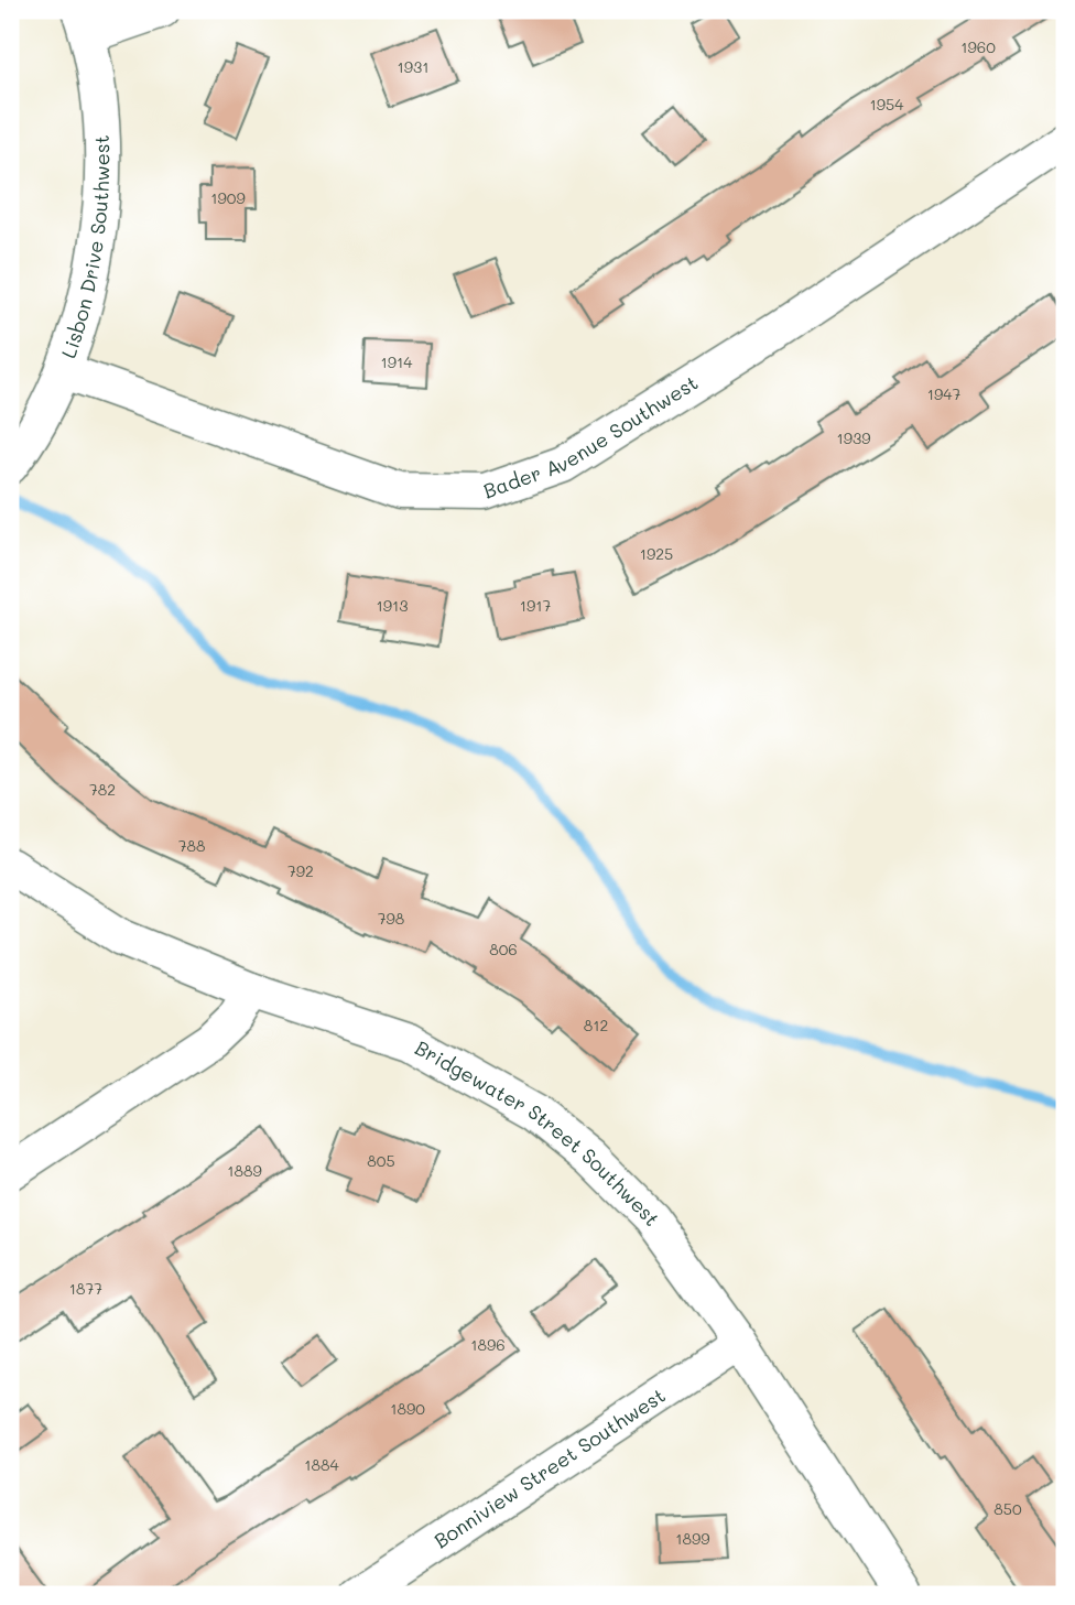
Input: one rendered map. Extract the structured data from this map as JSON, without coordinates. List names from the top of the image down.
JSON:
{
  "streets": {
    "street": [
      "Lisbon Drive Southwest",
      "Bader Avenue Southwest",
      "Bridgewater Street Southwest",
      "Bonniview Street Southwest"
    ]
  },
  "crossings": [
    ["Lisbon Drive Southwest", "Bader Avenue Southwest"],
    ["Bridgewater Street Southwest", "Bonniview Street Southwest"]
  ],
  "house_numbers": [
    "1960",
    "1931",
    "1954",
    "1909",
    "1914",
    "1947",
    "1939",
    "1925",
    "1913",
    "1917",
    "782",
    "788",
    "792",
    "798",
    "806",
    "812",
    "805",
    "1889",
    "1877",
    "1896",
    "1890",
    "1884",
    "850",
    "1899"
  ]
}
